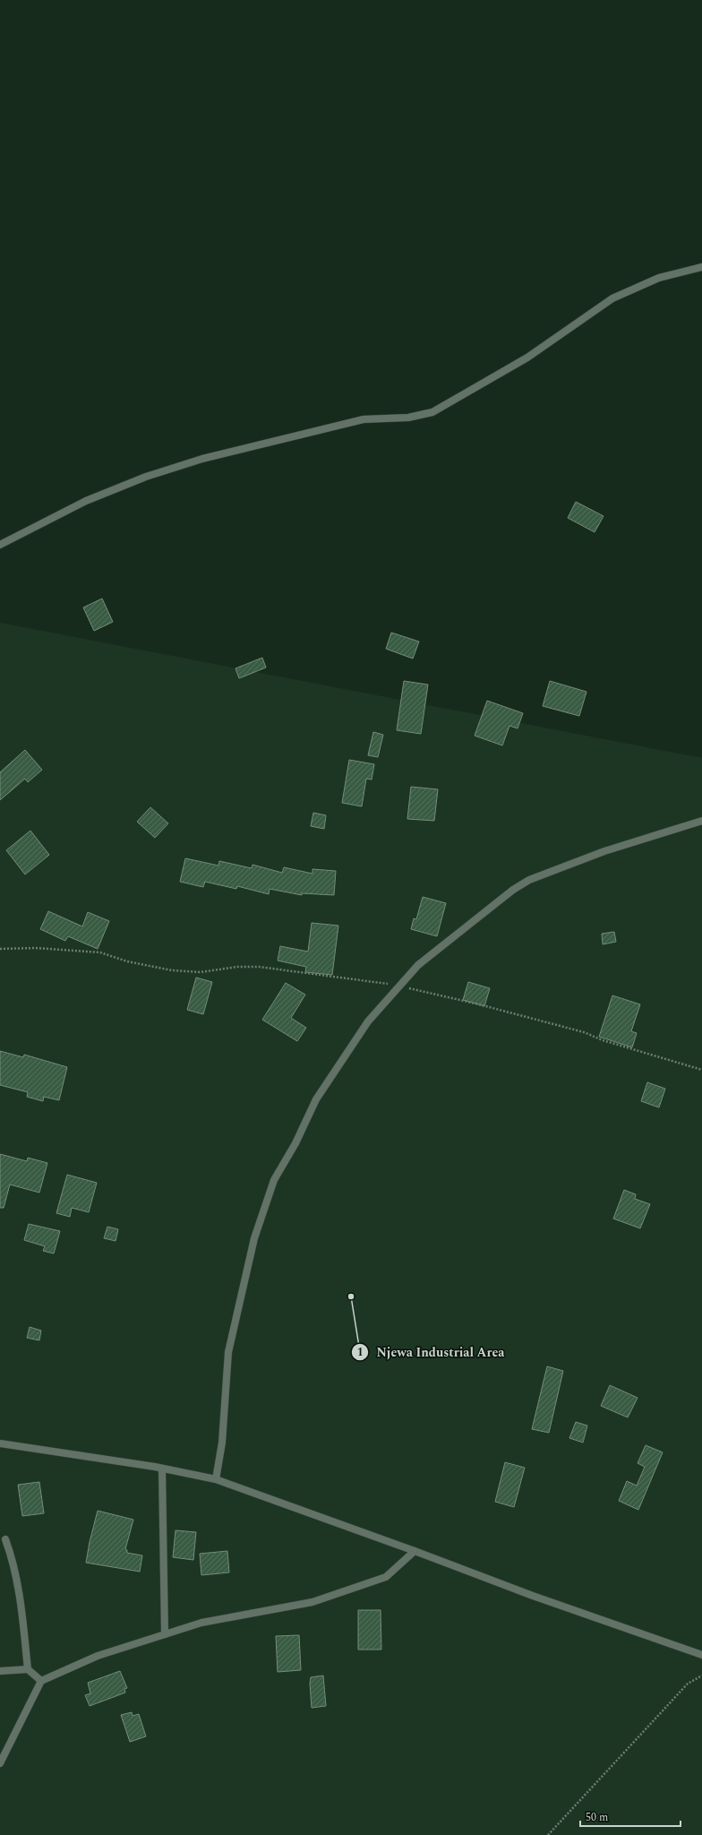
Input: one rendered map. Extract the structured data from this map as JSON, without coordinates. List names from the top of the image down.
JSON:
{
  "places": ["Njewa Industrial Area"],
  "scale_bar": "50 m"
}
